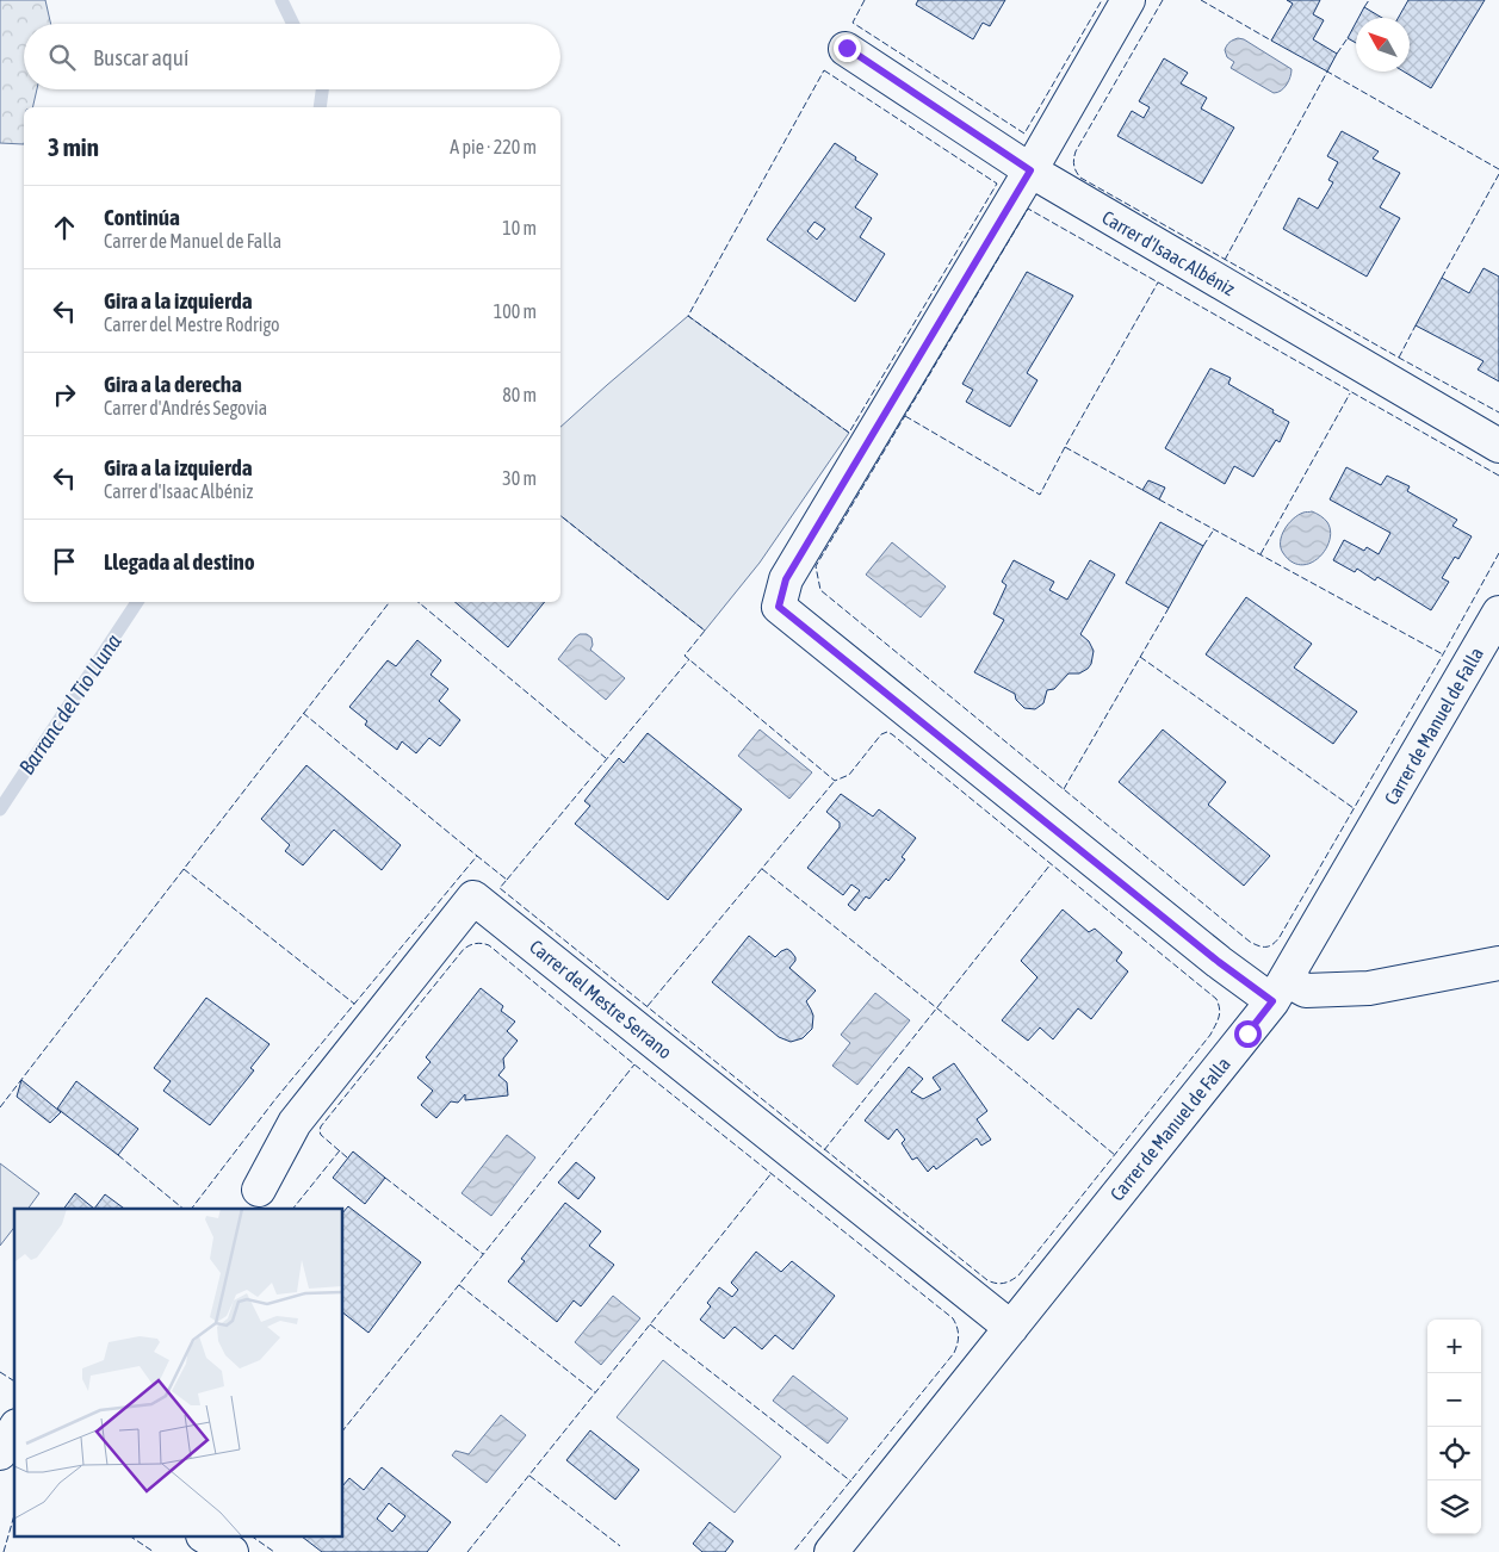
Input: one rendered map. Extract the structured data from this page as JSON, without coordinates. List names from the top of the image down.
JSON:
{
  "streets": {
    "street": ["Carrer d'Isaac Albéniz", "Carrer de Manuel de Falla", "Carrer del Mestre Serrano"]
  },
  "crossings": [
    ["Carrer de Manuel de Falla", "Carrer del Mestre Serrano"]
  ],
  "water": ["Barranc del Tio Lluna"],
  "north": "top left",
  "page": {
    "search": "Buscar aquí",
    "heading": ["3 min", "A pie · 220 m"],
    "list": [
      ["Continúa", "Carrer de Manuel de Falla", "10 m"],
      ["Gira a la izquierda", "Carrer del Mestre Rodrigo", "100 m"],
      ["Gira a la derecha", "Carrer d'Andrés Segovia", "80 m"],
      ["Gira a la izquierda", "Carrer d'Isaac Albéniz", "30 m"],
      "Llegada al destino"
    ],
    "map_buttons": ["+", "−"]
  }
}
